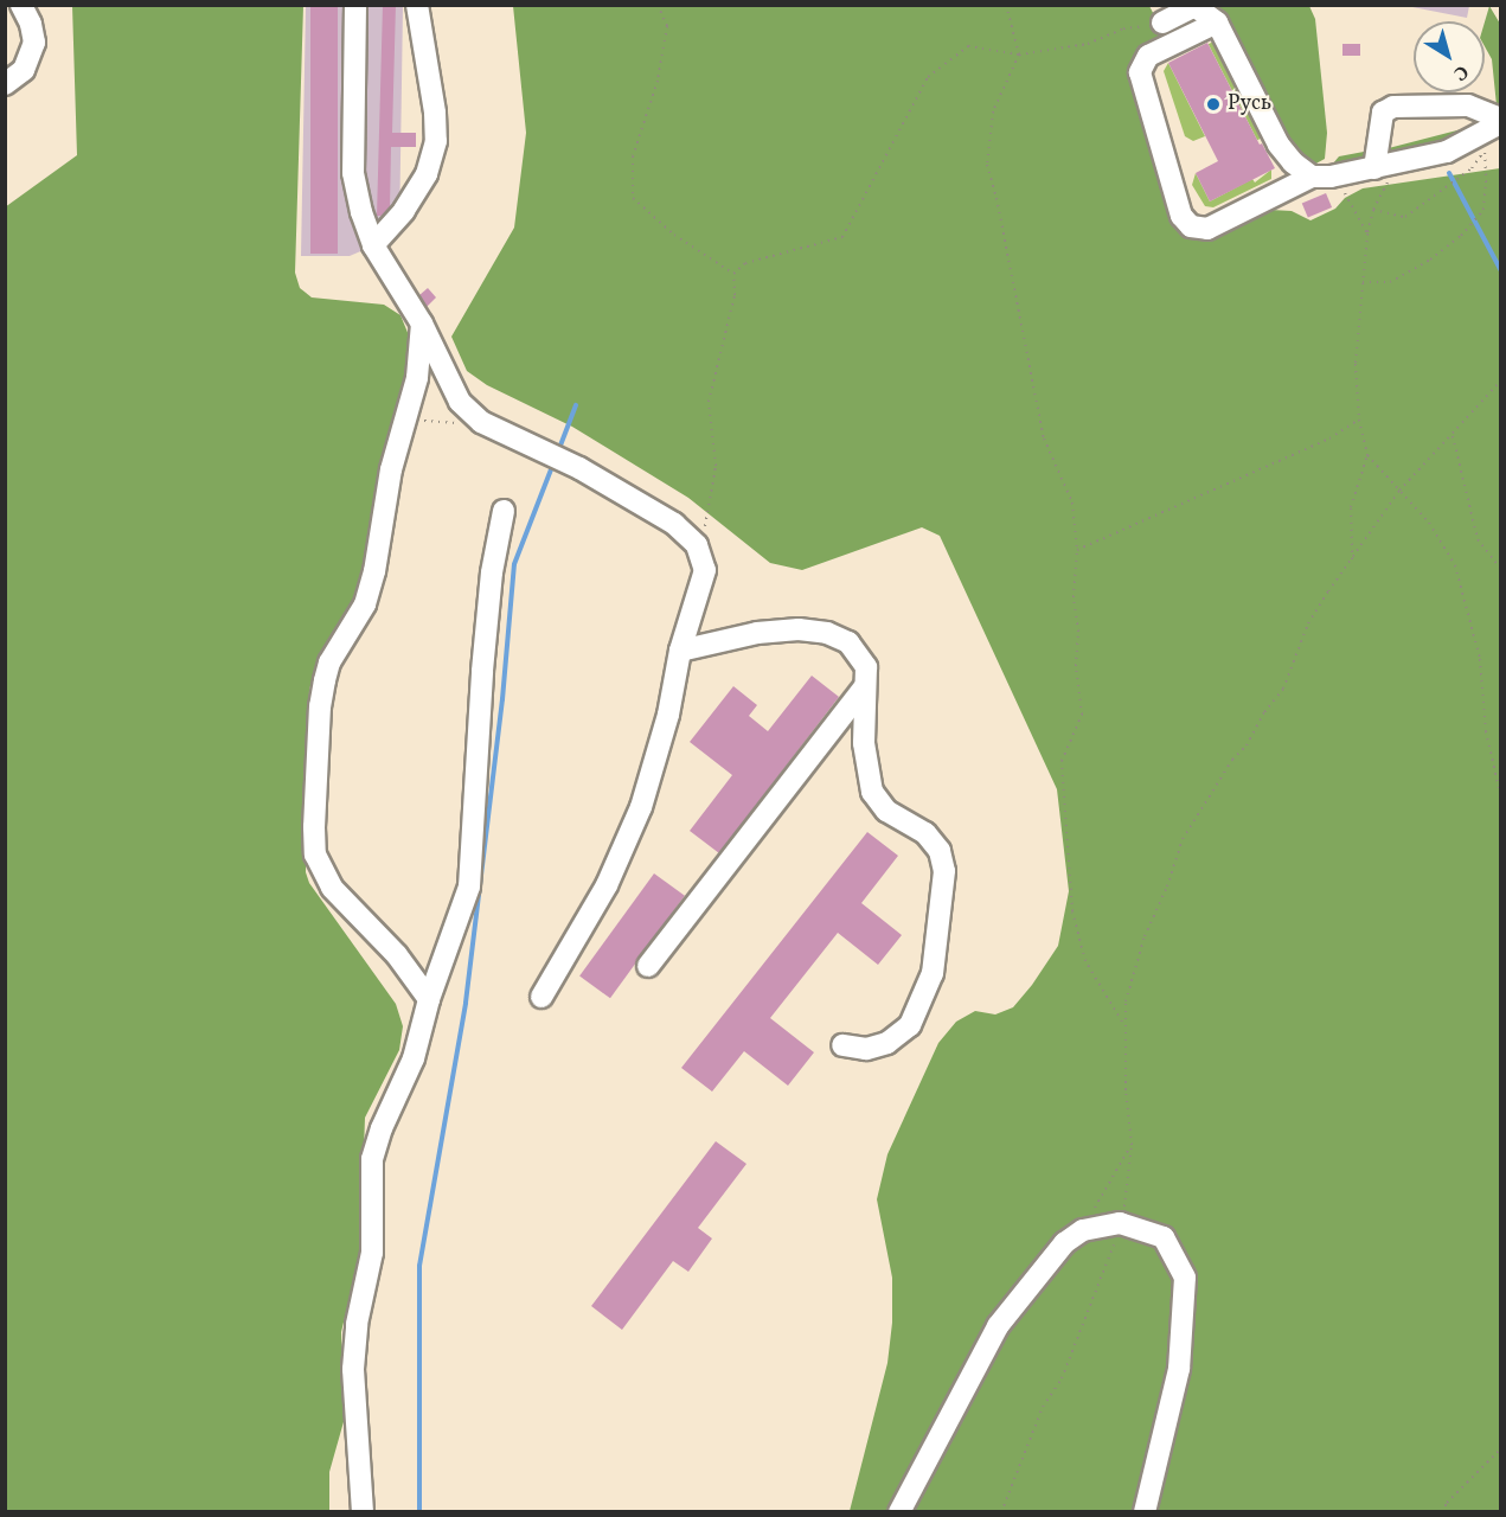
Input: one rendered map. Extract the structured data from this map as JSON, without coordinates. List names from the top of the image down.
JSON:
{
  "places": ["Русь"],
  "north": "bottom right"
}
